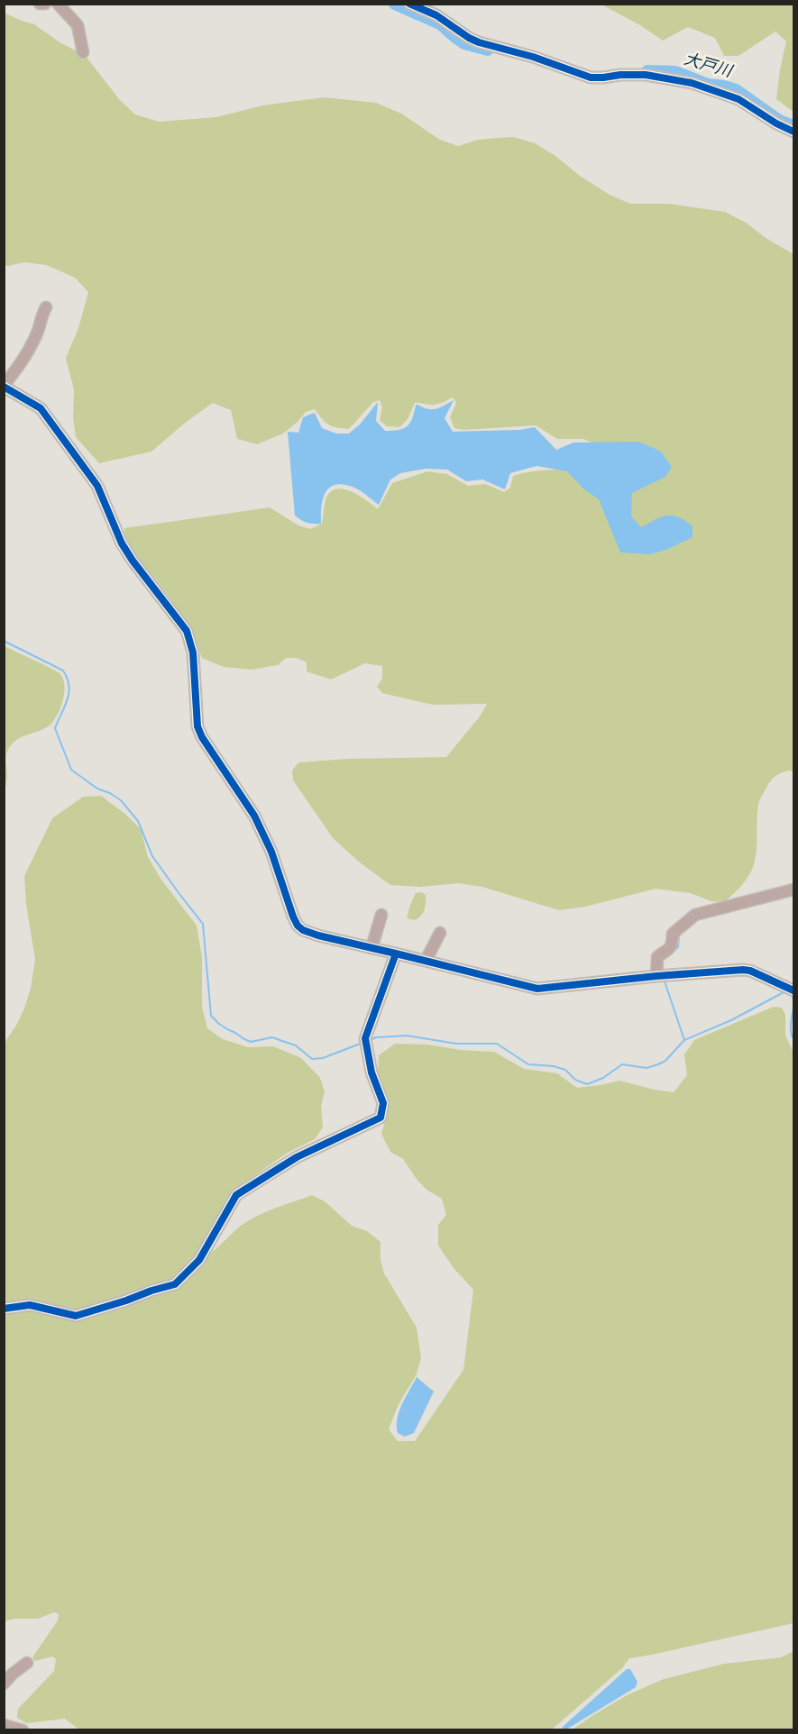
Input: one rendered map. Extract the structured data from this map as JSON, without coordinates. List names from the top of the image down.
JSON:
{
  "water": ["大戸川"]
}
